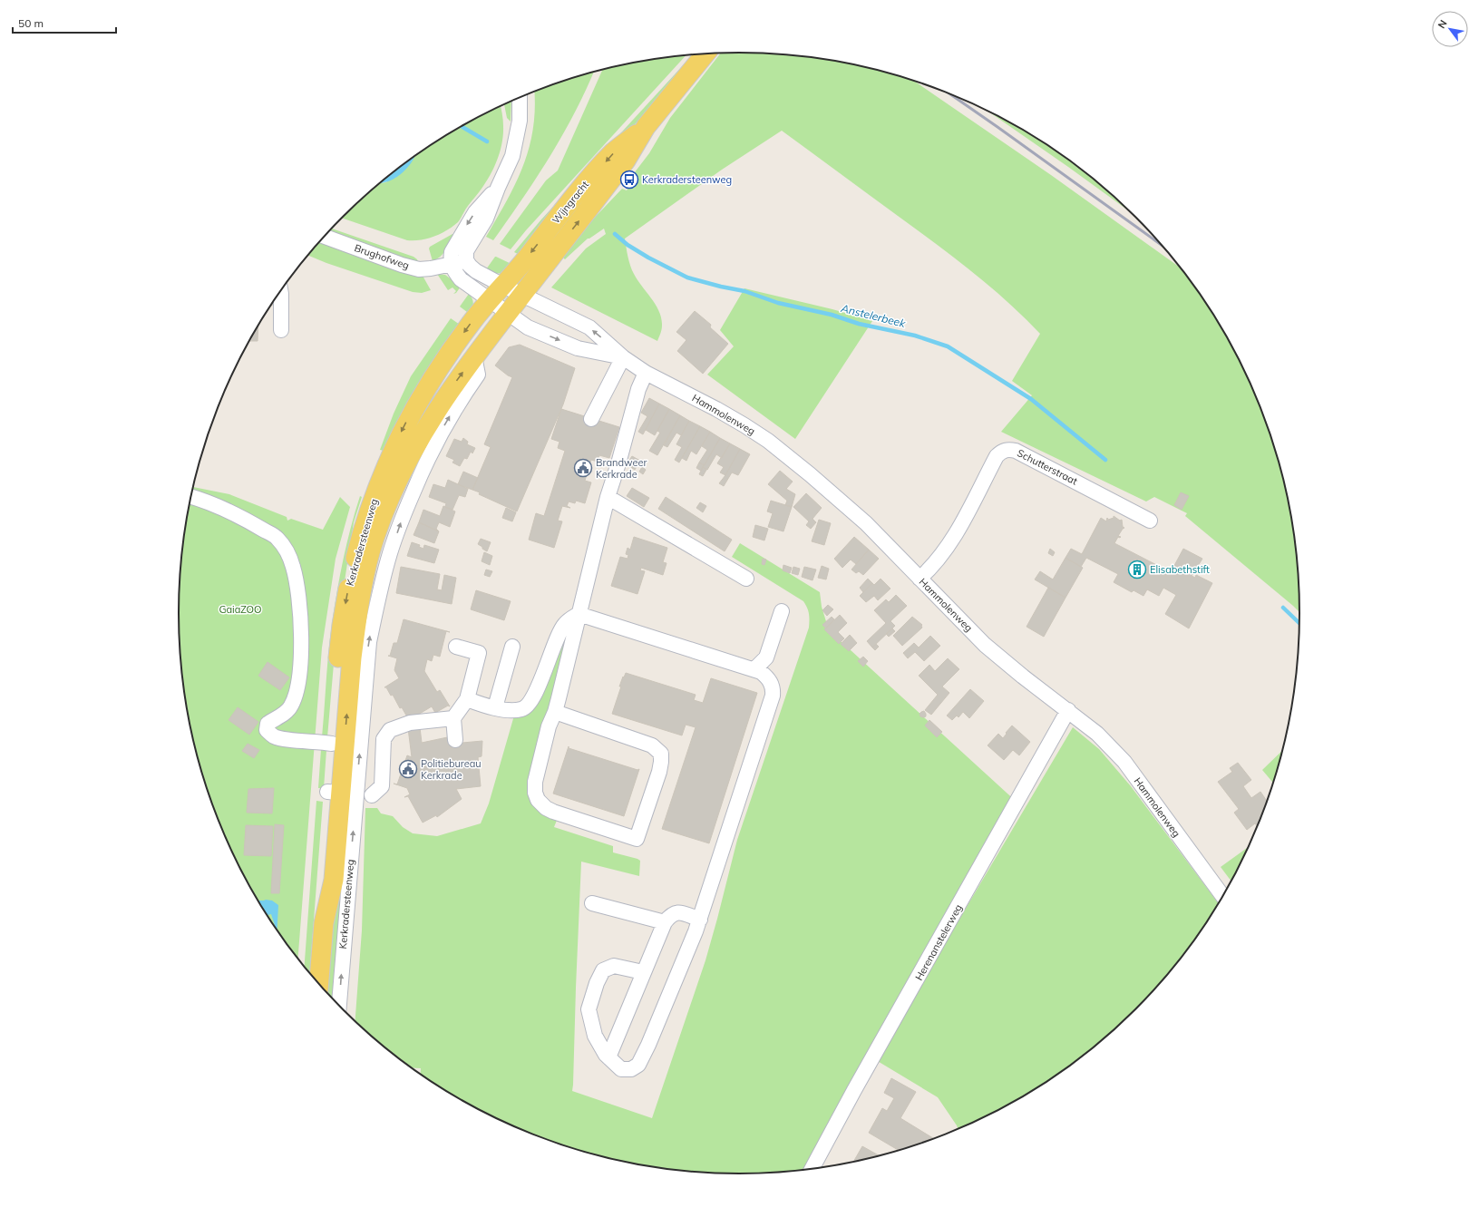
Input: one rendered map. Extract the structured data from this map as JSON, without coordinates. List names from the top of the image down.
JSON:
{
  "streets": {
    "main road": ["Wijngracht", "Kerkradersteenweg"],
    "street": [
      "Brughofweg",
      "Hammolenweg",
      "Schutterstraat",
      "Herenanstelerweg"
    ]
  },
  "crossings": [
    ["Wijngracht", "Hammolenweg"],
    ["Wijngracht", "Kerkradersteenweg"],
    ["Brughofweg", "Hammolenweg"],
    ["Hammolenweg", "Schutterstraat"],
    ["Hammolenweg", "Kerkradersteenweg"],
    ["Hammolenweg", "Herenanstelerweg"]
  ],
  "water": ["Anstelerbeek"],
  "parks": ["GaiaZOO"],
  "places": {
    "bus stop": ["Kerkradersteenweg"],
    "public building": ["Brandweer Kerkrade", "Politiebureau Kerkrade"],
    "building": ["Elisabethstift"]
  },
  "scale_bar": "50 m",
  "north": "top left"
}
